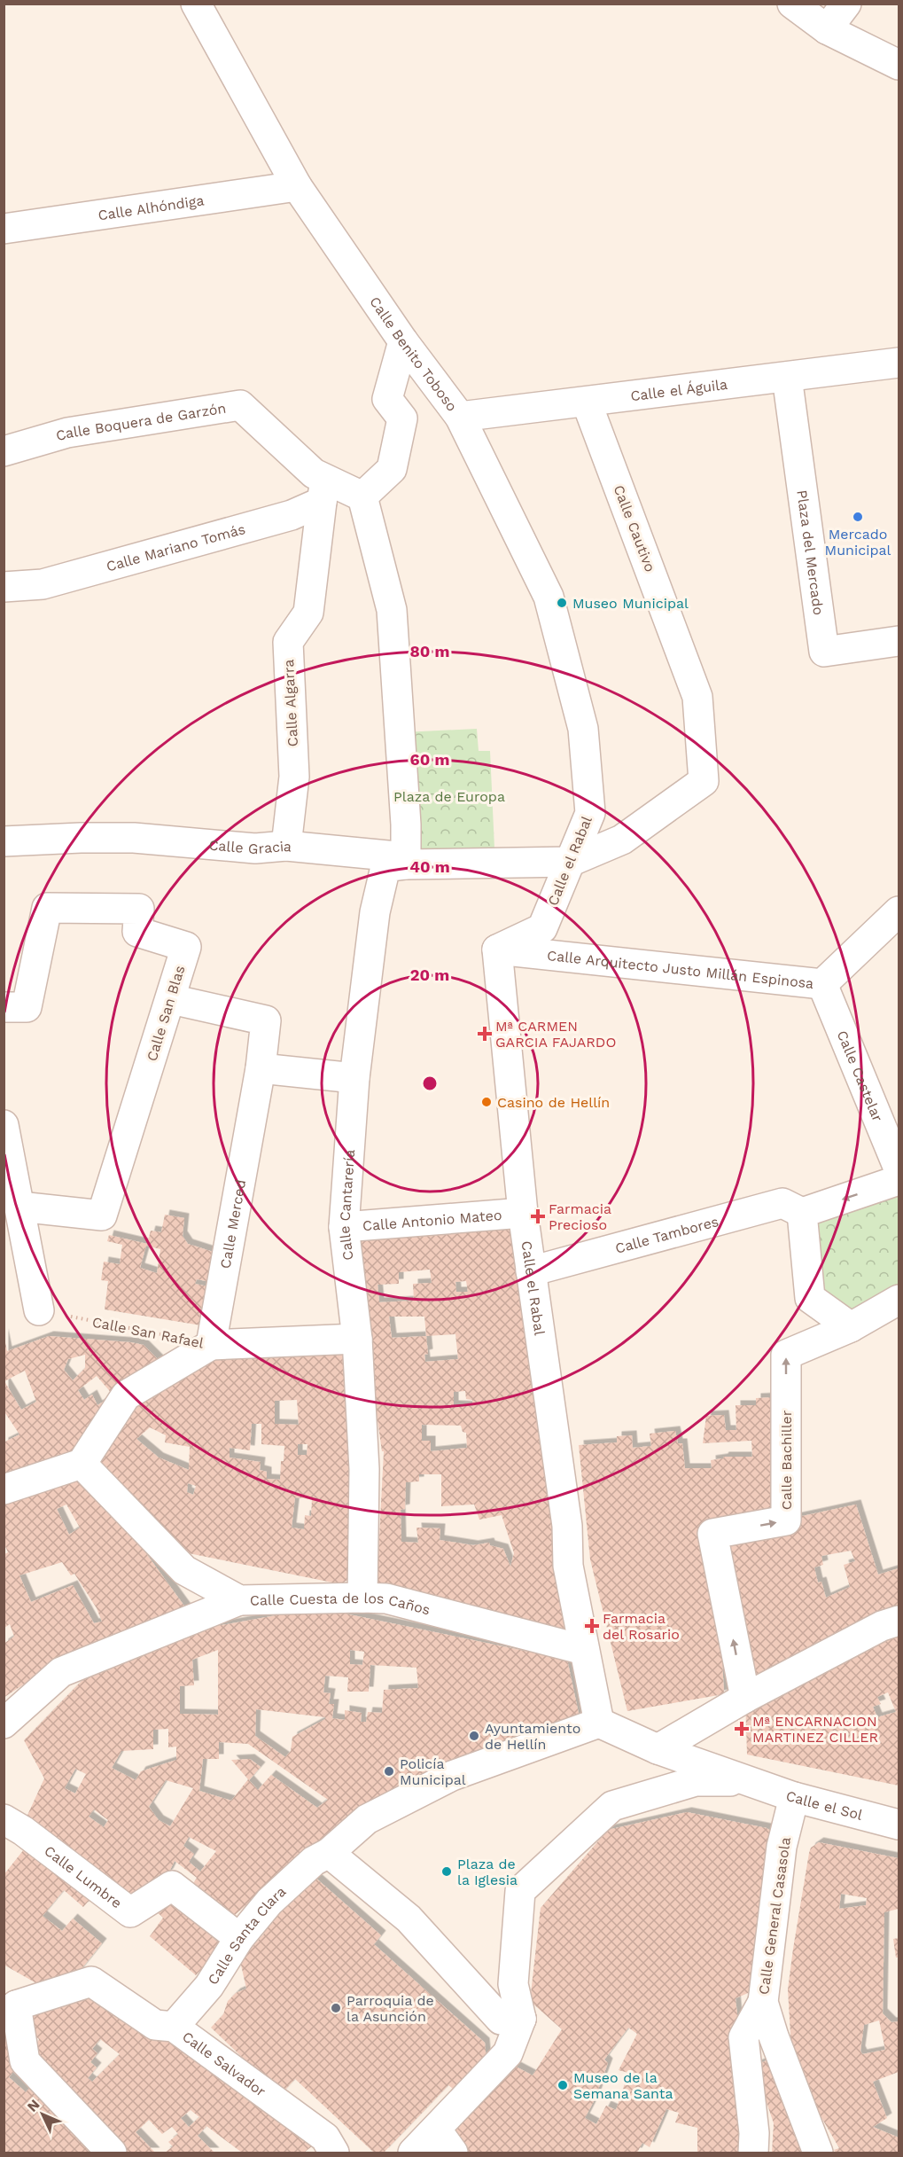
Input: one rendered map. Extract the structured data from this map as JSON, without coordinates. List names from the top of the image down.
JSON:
{
  "streets": {
    "street": [
      "Calle Alhóndiga",
      "Calle Benito Toboso",
      "Calle el Águila",
      "Calle Boquera de Garzón",
      "Calle Cautivo",
      "Calle Mariano Tomás",
      "Plaza del Mercado",
      "Calle Algarra",
      "Calle Gracia",
      "Calle el Rabal",
      "Calle Arquitecto Justo Millán Espinosa",
      "Calle San Blas",
      "Calle Castelar",
      "Calle Cantarería",
      "Calle Antonio Mateo",
      "Calle Merced",
      "Calle Tambores",
      "Calle San Rafael",
      "Calle Bachiller",
      "Calle Cuesta de los Caños",
      "Calle el Sol",
      "Calle Lumbre",
      "Calle General Casasola",
      "Calle Santa Clara",
      "Calle Salvador"
    ]
  },
  "crossings": [
    ["Calle Alhóndiga", "Calle Benito Toboso"],
    ["Calle Benito Toboso", "Calle el Águila"],
    ["Calle Benito Toboso", "Calle el Rabal"],
    ["Calle el Águila", "Calle Cautivo"],
    ["Calle el Águila", "Plaza del Mercado"],
    ["Calle Boquera de Garzón", "Calle Mariano Tomás"],
    ["Calle Boquera de Garzón", "Calle Algarra"],
    ["Calle Cautivo", "Calle Gracia"],
    ["Calle Cautivo", "Calle el Rabal"],
    ["Calle Mariano Tomás", "Calle Algarra"],
    ["Calle Algarra", "Calle Gracia"],
    ["Calle Gracia", "Calle el Rabal"],
    ["Calle Gracia", "Calle Cantarería"],
    ["Calle el Rabal", "Calle Arquitecto Justo Millán Espinosa"],
    ["Calle el Rabal", "Calle Antonio Mateo"],
    ["Calle el Rabal", "Calle Tambores"],
    ["Calle el Rabal", "Calle Cuesta de los Caños"],
    ["Calle el Rabal", "Calle el Sol"],
    ["Calle el Rabal", "Calle Santa Clara"],
    ["Calle Arquitecto Justo Millán Espinosa", "Calle Castelar"],
    ["Calle San Blas", "Calle Merced"],
    ["Calle Cantarería", "Calle Antonio Mateo"],
    ["Calle Cantarería", "Calle San Rafael"],
    ["Calle Cantarería", "Calle Cuesta de los Caños"],
    ["Calle Merced", "Calle San Rafael"],
    ["Calle el Sol", "Calle General Casasola"],
    ["Calle el Sol", "Calle Santa Clara"],
    ["Calle Lumbre", "Calle Santa Clara"],
    ["Calle Santa Clara", "Calle Salvador"]
  ],
  "one_way": ["Calle Bachiller"],
  "parks": ["Plaza de Europa"],
  "places": {
    "other": [
      "Mercado Municipal",
      "Museo Municipal",
      "Casino de Hellín",
      "Ayuntamiento de Hellín",
      "Policía Municipal",
      "Plaza de la Iglesia",
      "Parroquia de la Asunción",
      "Museo de la Semana Santa"
    ],
    "health": [
      "Mª CARMEN GARCIA FAJARDO",
      "Farmacia Precioso",
      "Farmacia del Rosario",
      "Mª ENCARNACION MARTINEZ CILLER"
    ]
  },
  "north": "top left",
  "rings": [
    "80 m",
    "60 m",
    "40 m",
    "20 m"
  ]
}
